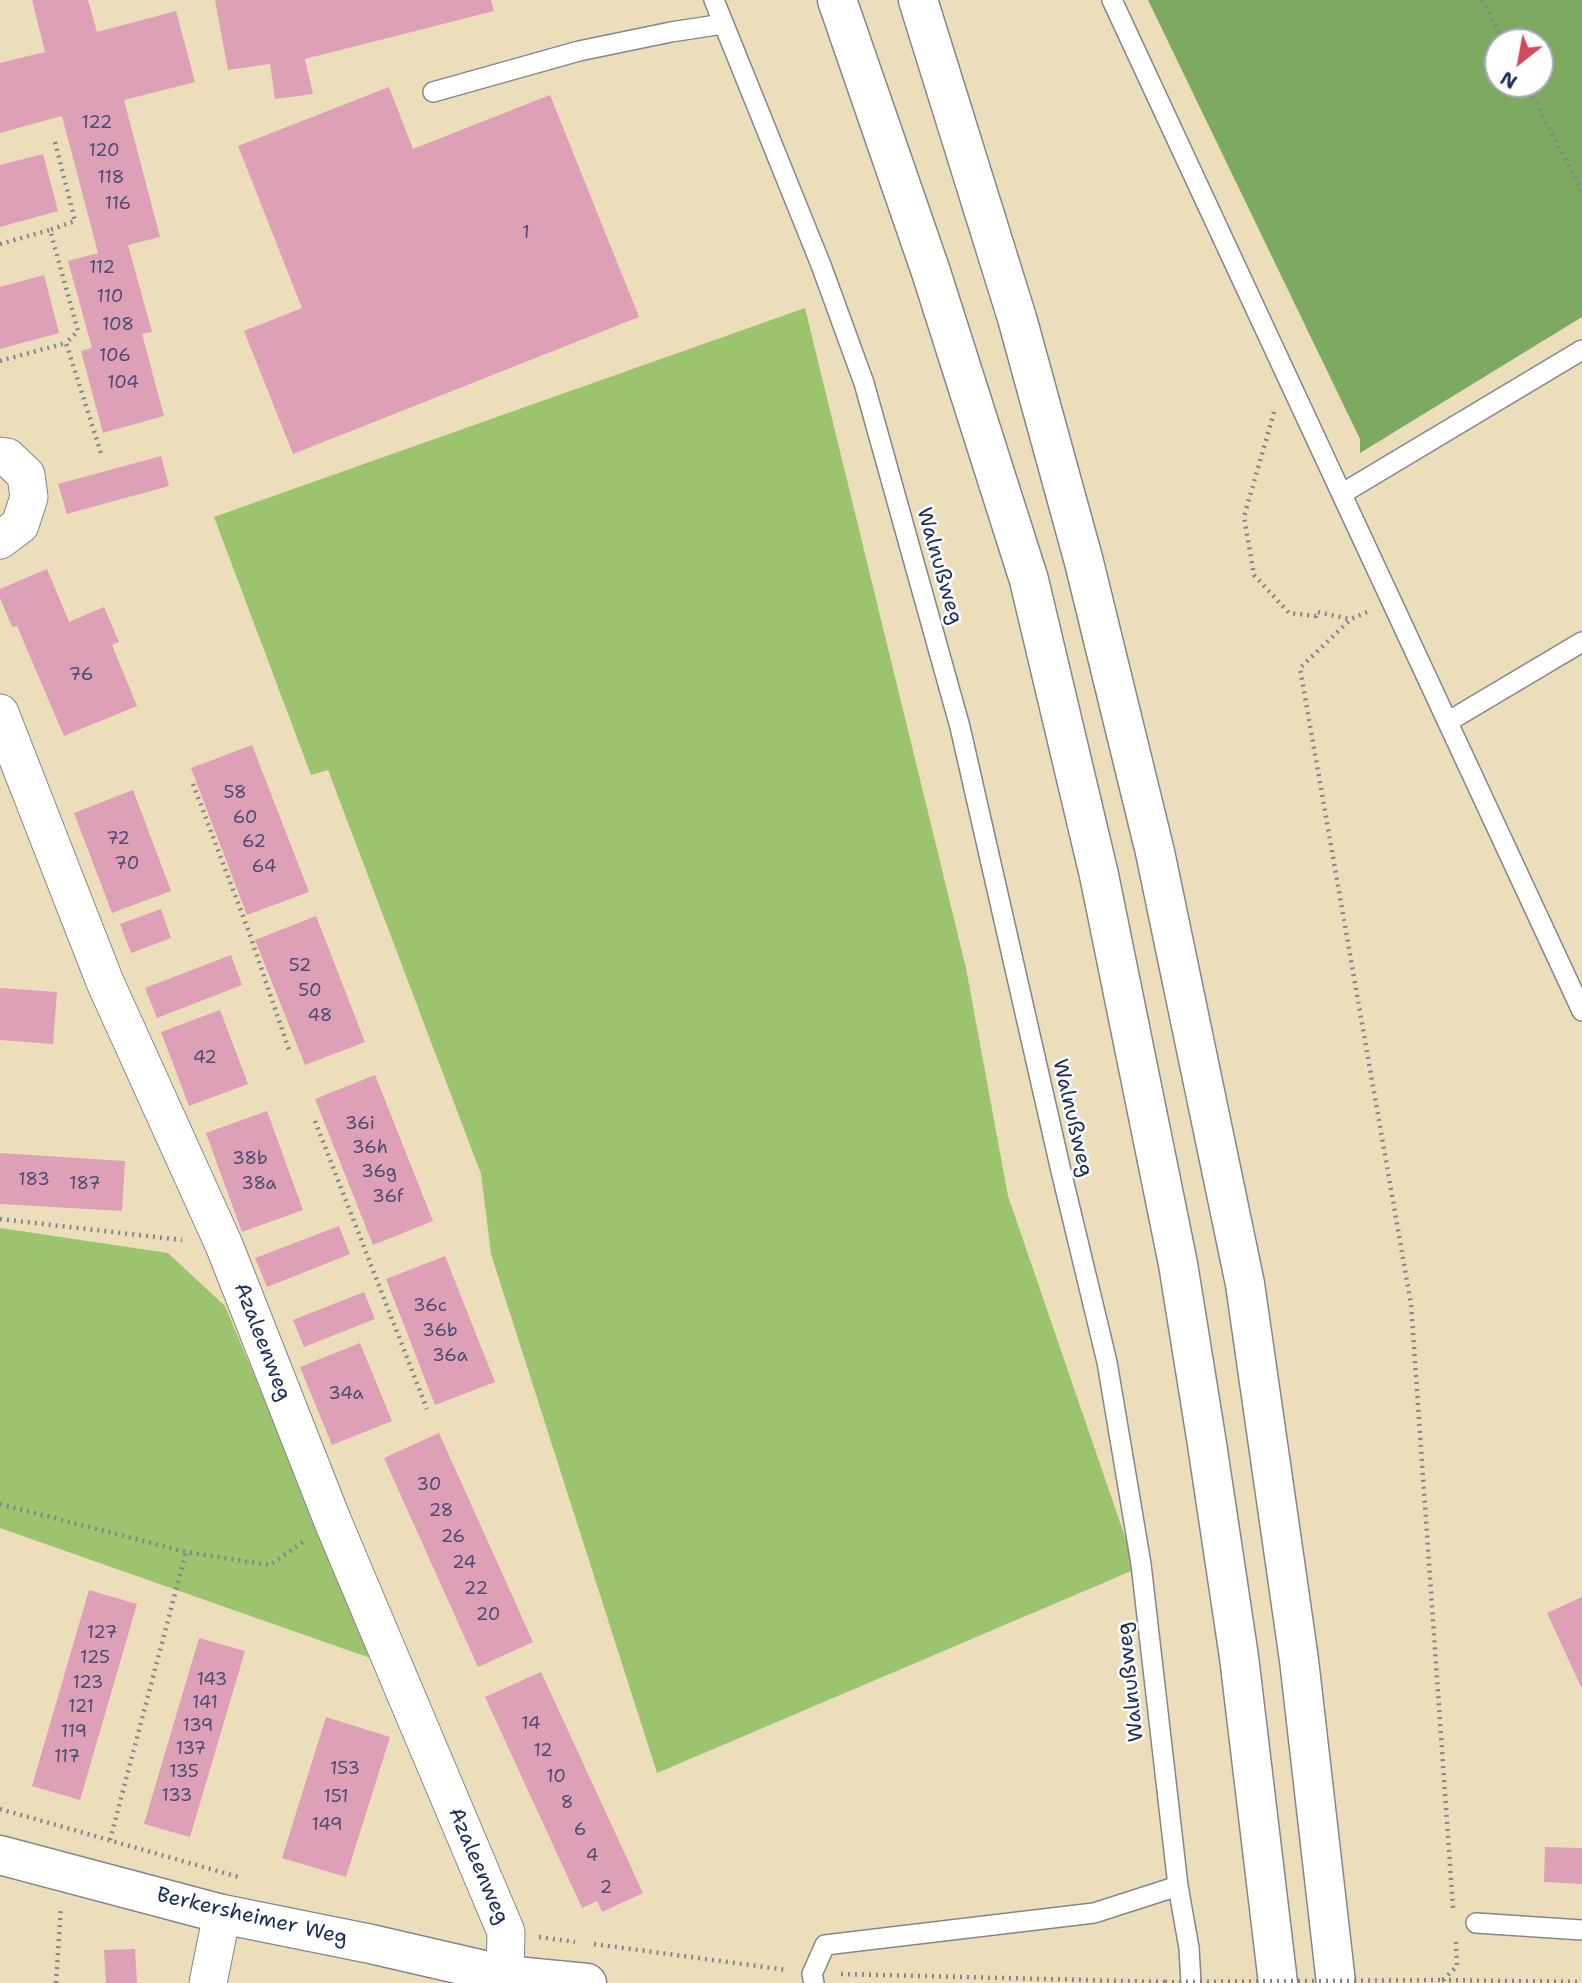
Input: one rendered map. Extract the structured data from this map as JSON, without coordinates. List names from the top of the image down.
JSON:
{
  "streets": {
    "main road": ["Berkersheimer Weg"],
    "street": ["Azaleenweg"],
    "lane": ["Walnußweg"]
  },
  "crossings": [
    ["Azaleenweg", "Berkersheimer Weg"]
  ],
  "house_numbers": [
    "122",
    "120",
    "118",
    "116",
    "1",
    "112",
    "110",
    "108",
    "106",
    "104",
    "76",
    "58",
    "60",
    "72",
    "62",
    "70",
    "64",
    "52",
    "50",
    "48",
    "42",
    "36i",
    "36h",
    "38b",
    "36g",
    "183",
    "187",
    "38a",
    "36f",
    "36c",
    "36b",
    "36a",
    "34a",
    "30",
    "28",
    "26",
    "24",
    "22",
    "20",
    "127",
    "125",
    "143",
    "123",
    "141",
    "121",
    "14",
    "139",
    "119",
    "137",
    "12",
    "117",
    "153",
    "135",
    "10",
    "133",
    "151",
    "8",
    "149",
    "6",
    "4",
    "2"
  ],
  "north": "bottom left"
}
